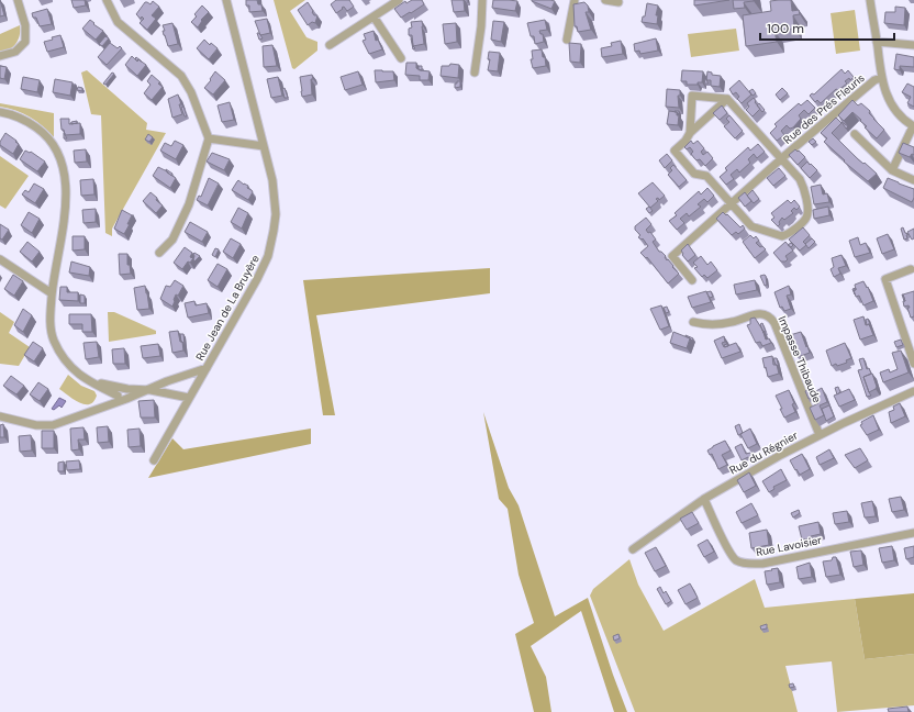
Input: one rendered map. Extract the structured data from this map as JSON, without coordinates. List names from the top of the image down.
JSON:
{
  "streets": {
    "street": [
      "Rue des Prés Fleuris",
      "Rue Jean de La Bruyère",
      "Impasse Thibaude",
      "Rue du Régnier",
      "Rue Lavoisier"
    ]
  },
  "crossings": [
    ["Impasse Thibaude", "Rue du Régnier"],
    ["Rue du Régnier", "Rue Lavoisier"]
  ],
  "scale_bar": "100 m"
}
